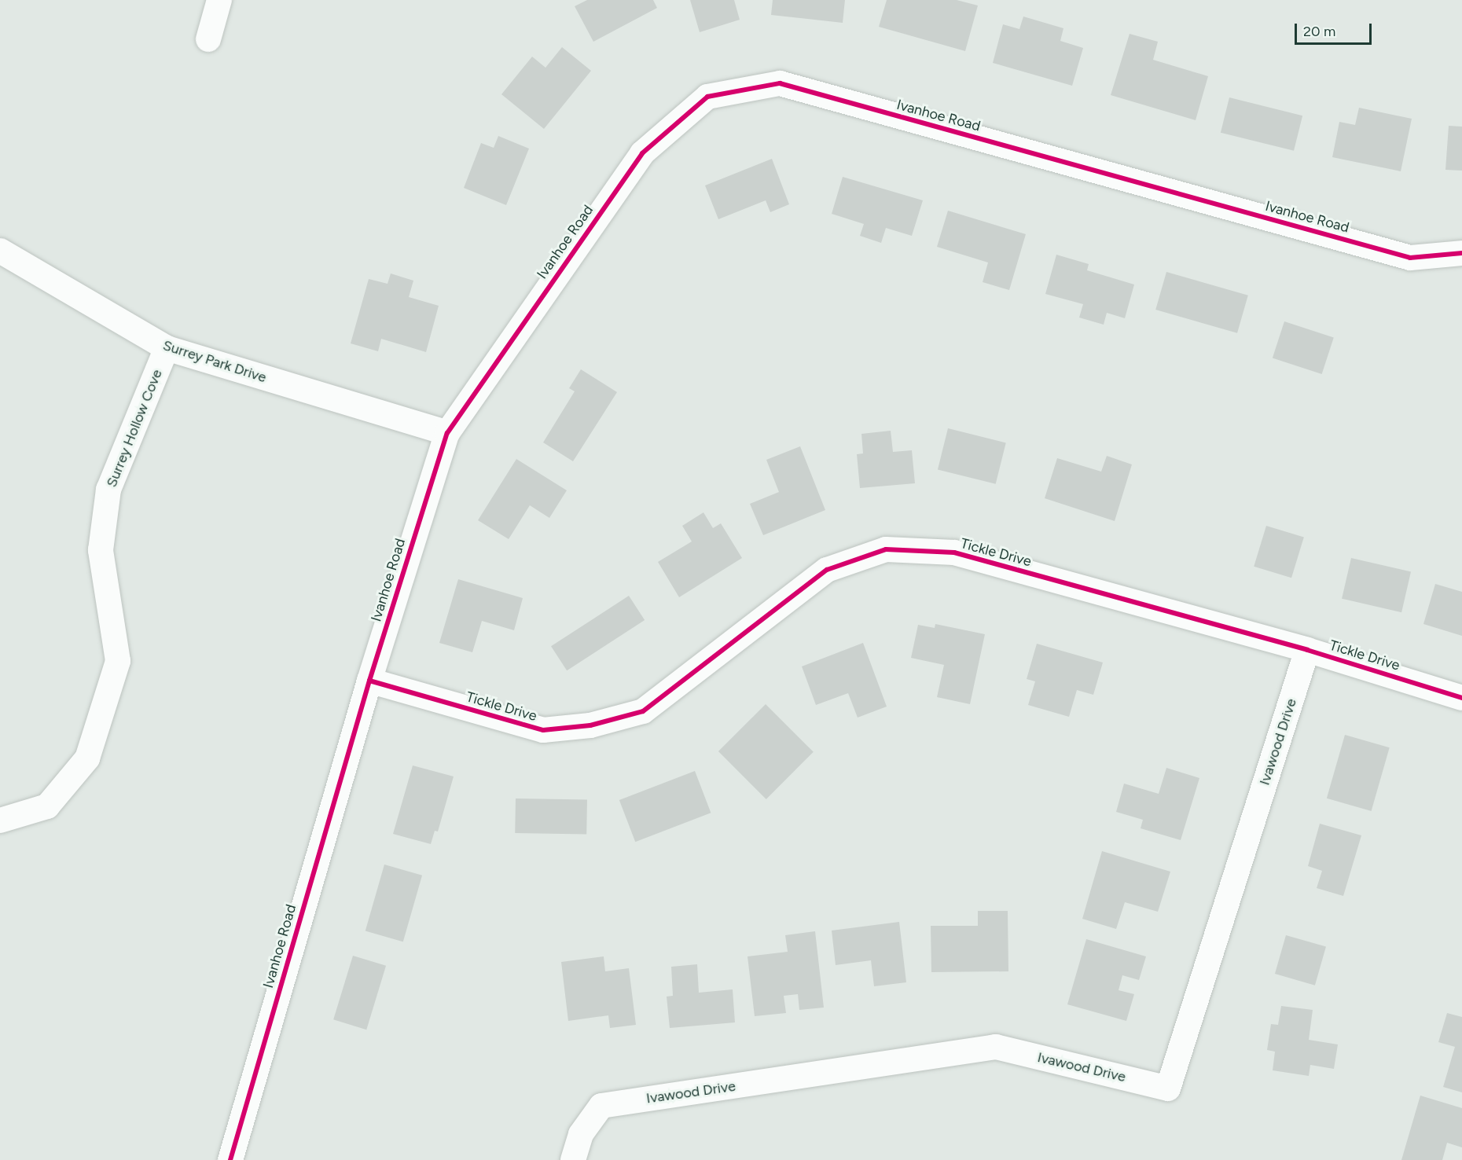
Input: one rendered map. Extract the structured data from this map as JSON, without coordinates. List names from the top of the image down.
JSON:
{
  "streets": {
    "street": [
      "Ivanhoe Road",
      "Surrey Park Drive",
      "Surrey Hollow Cove",
      "Tickle Drive",
      "Ivawood Drive"
    ]
  },
  "crossings": [
    ["Ivanhoe Road", "Surrey Park Drive"],
    ["Ivanhoe Road", "Tickle Drive"],
    ["Surrey Park Drive", "Surrey Hollow Cove"],
    ["Tickle Drive", "Ivawood Drive"]
  ],
  "scale_bar": "20 m"
}
